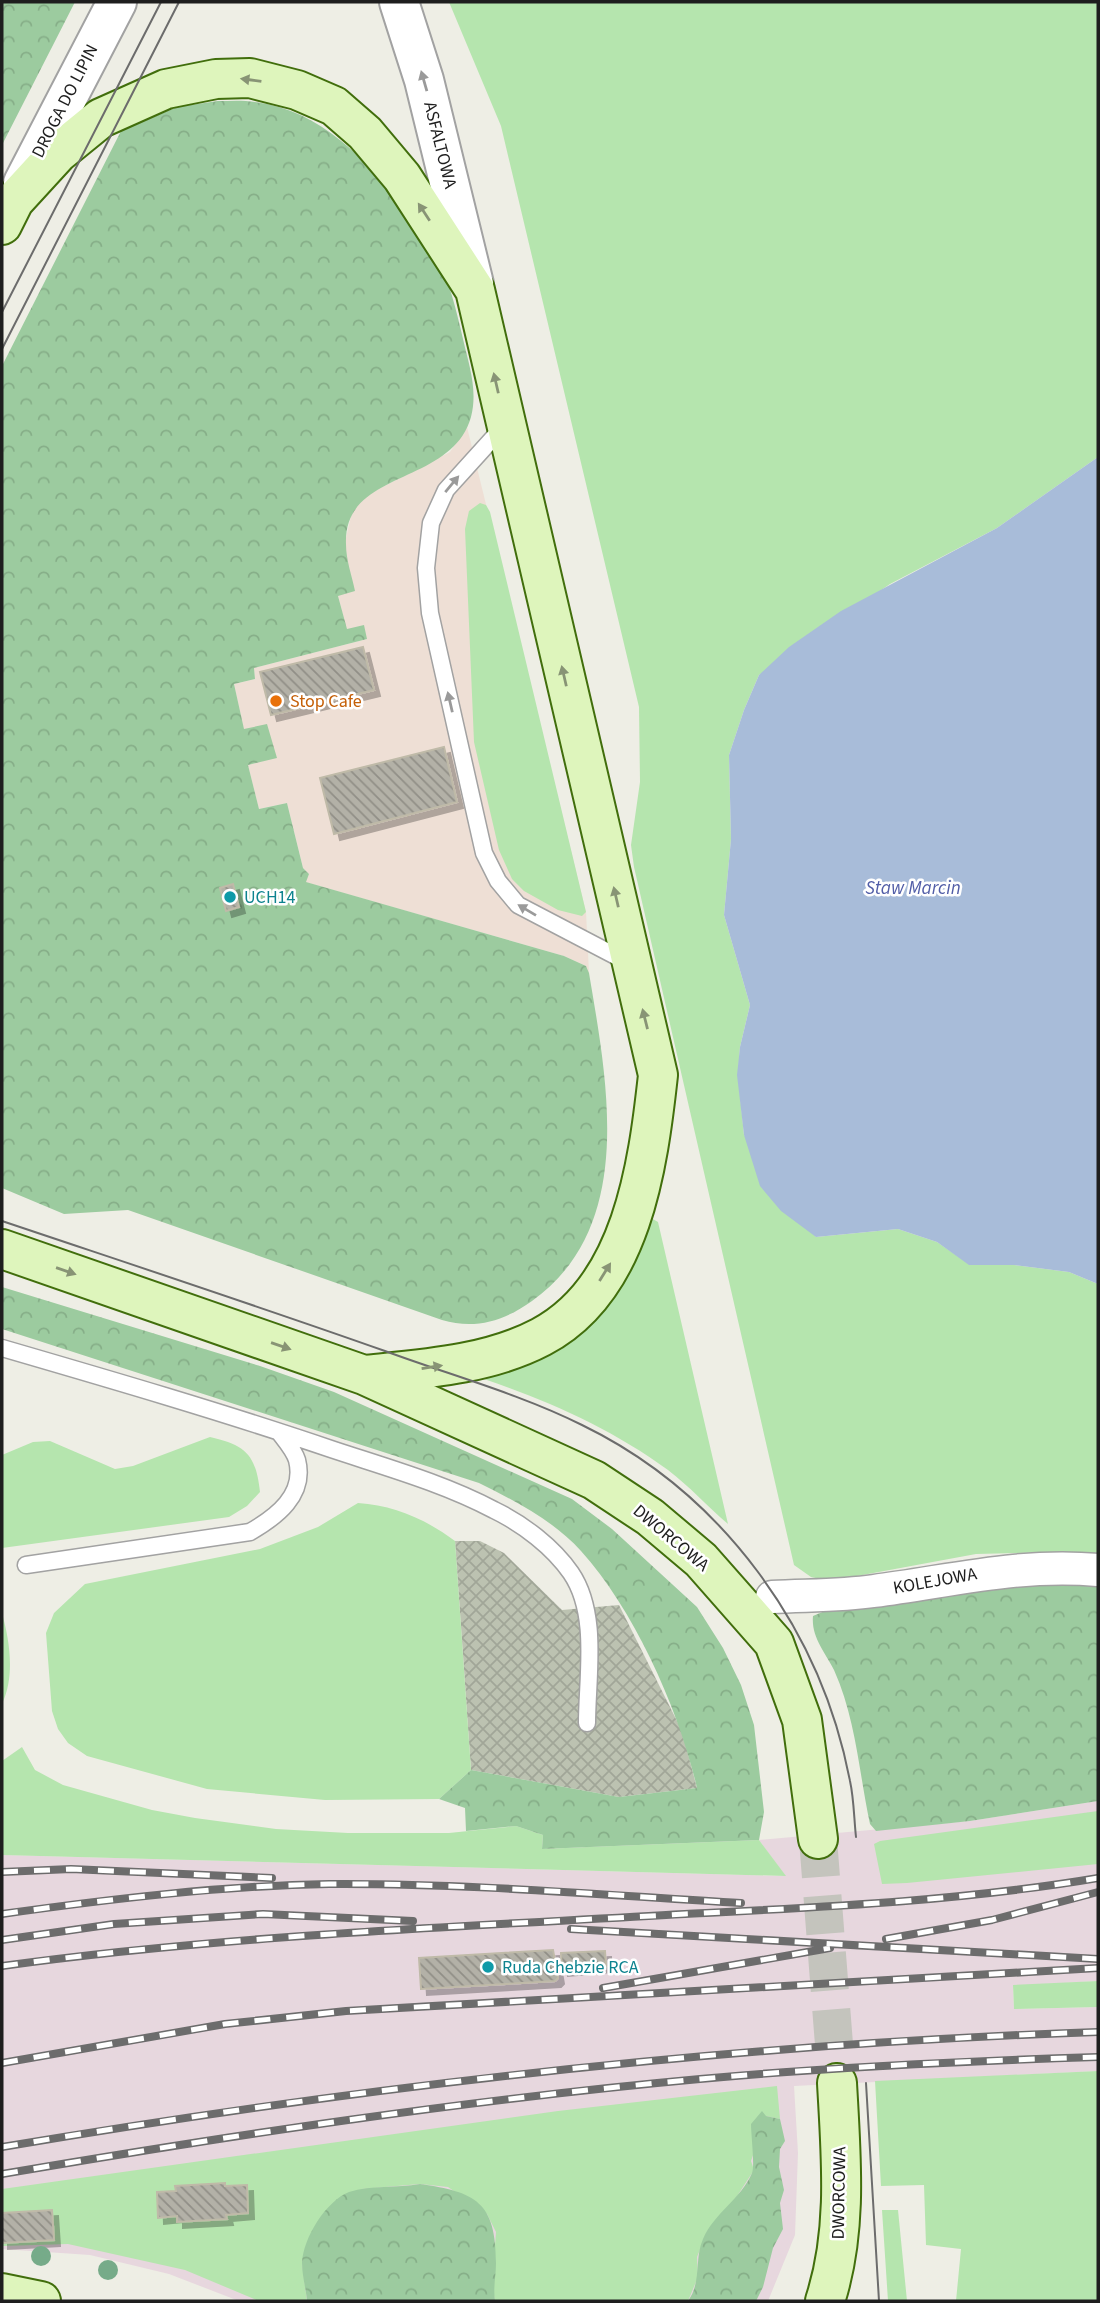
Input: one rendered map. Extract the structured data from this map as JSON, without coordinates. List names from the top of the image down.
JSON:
{
  "streets": {
    "main road": ["DWORCOWA"],
    "street": ["DROGA DO LIPIN", "ASFALTOWA", "KOLEJOWA"]
  },
  "one_way": ["ASFALTOWA"],
  "water": ["Staw Marcin"],
  "places": ["Stop Cafe", "UCH14", "Ruda Chebzie RCA"]
}
